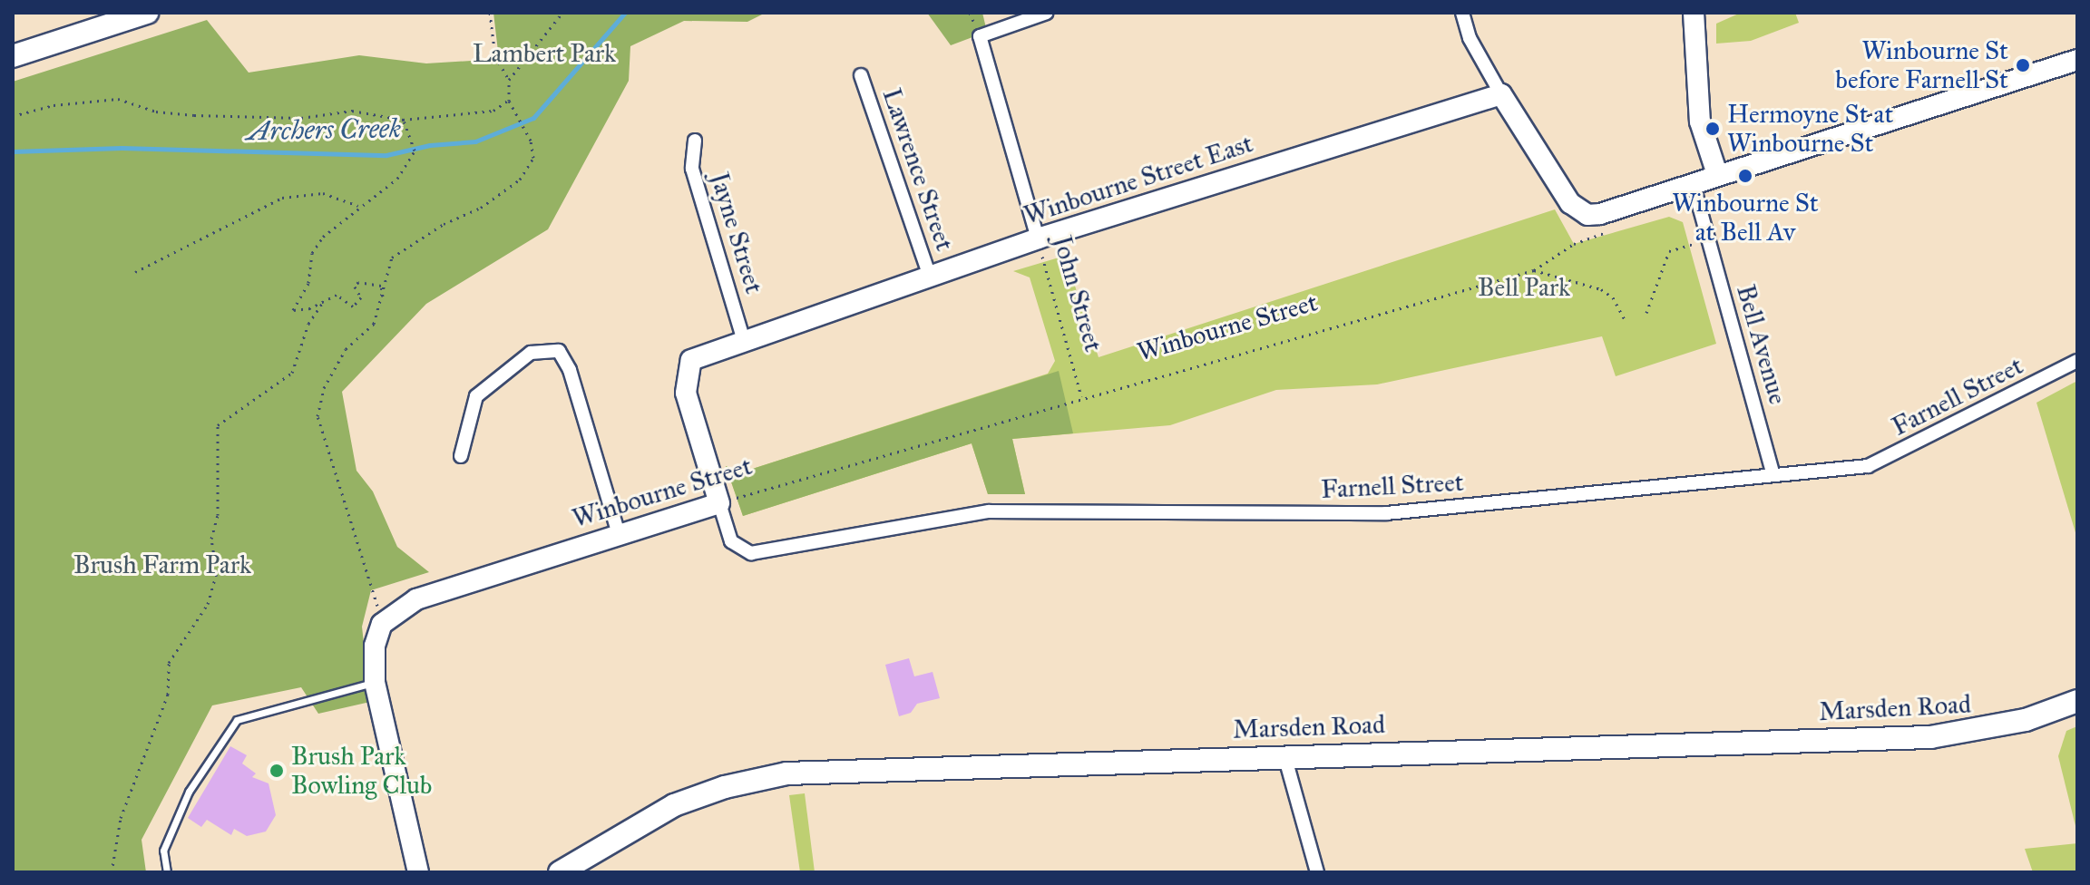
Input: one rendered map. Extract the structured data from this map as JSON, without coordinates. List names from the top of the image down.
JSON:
{
  "streets": {
    "main road": ["Marsden Road"],
    "street": [
      "Lawrence Street",
      "Winbourne Street East",
      "Jayne Street",
      "John Street",
      "Winbourne Street",
      "Bell Avenue",
      "Farnell Street"
    ]
  },
  "crossings": [
    ["Lawrence Street", "Winbourne Street East"],
    ["Winbourne Street East", "Jayne Street"],
    ["Winbourne Street East", "John Street"],
    ["Winbourne Street East", "Winbourne Street"],
    ["Winbourne Street East", "Farnell Street"],
    ["John Street", "Winbourne Street"],
    ["Winbourne Street", "Farnell Street"],
    ["Bell Avenue", "Farnell Street"]
  ],
  "water": ["Archers Creek"],
  "parks": ["Lambert Park", "Bell Park", "Brush Farm Park"],
  "places": [
    "Winbourne St before Farnell St",
    "Hermoyne St at Winbourne St",
    "Winbourne St at Bell Av",
    "Brush Park Bowling Club"
  ]
}
